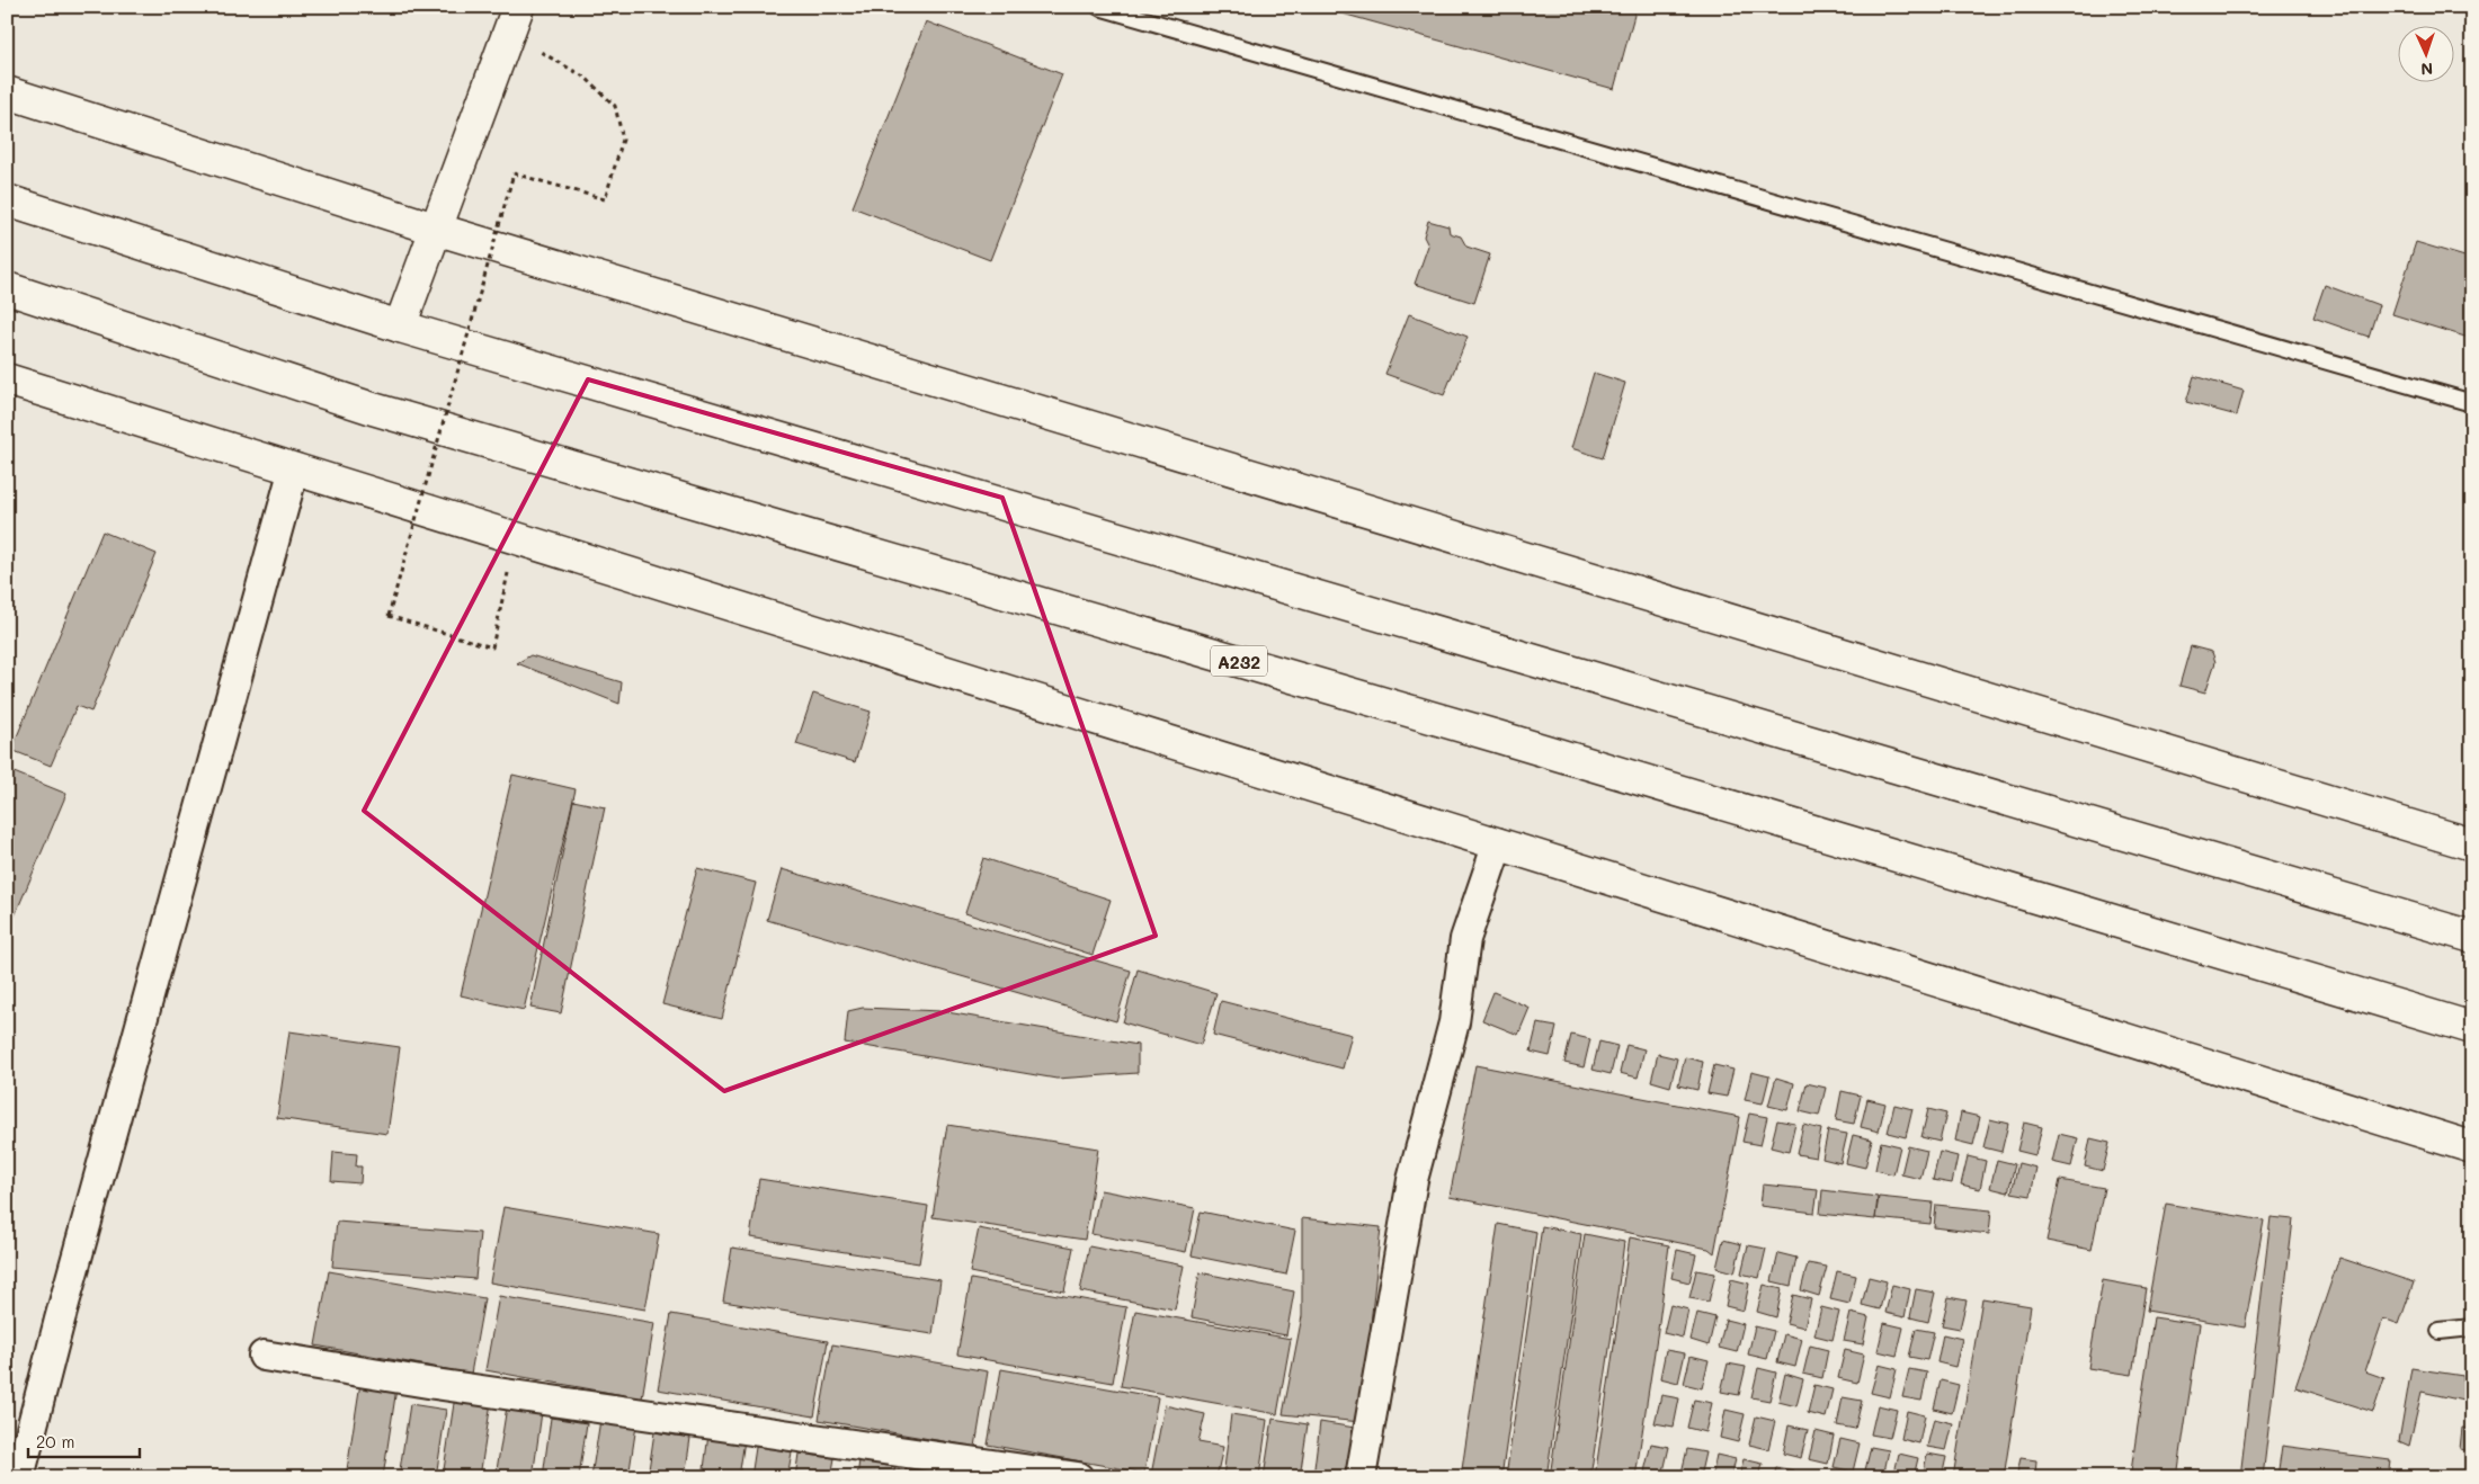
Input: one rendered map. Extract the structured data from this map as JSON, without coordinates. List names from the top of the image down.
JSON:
{
  "streets": {
    "main road": ["A232"]
  },
  "scale_bar": "20 m",
  "north": "bottom"
}
